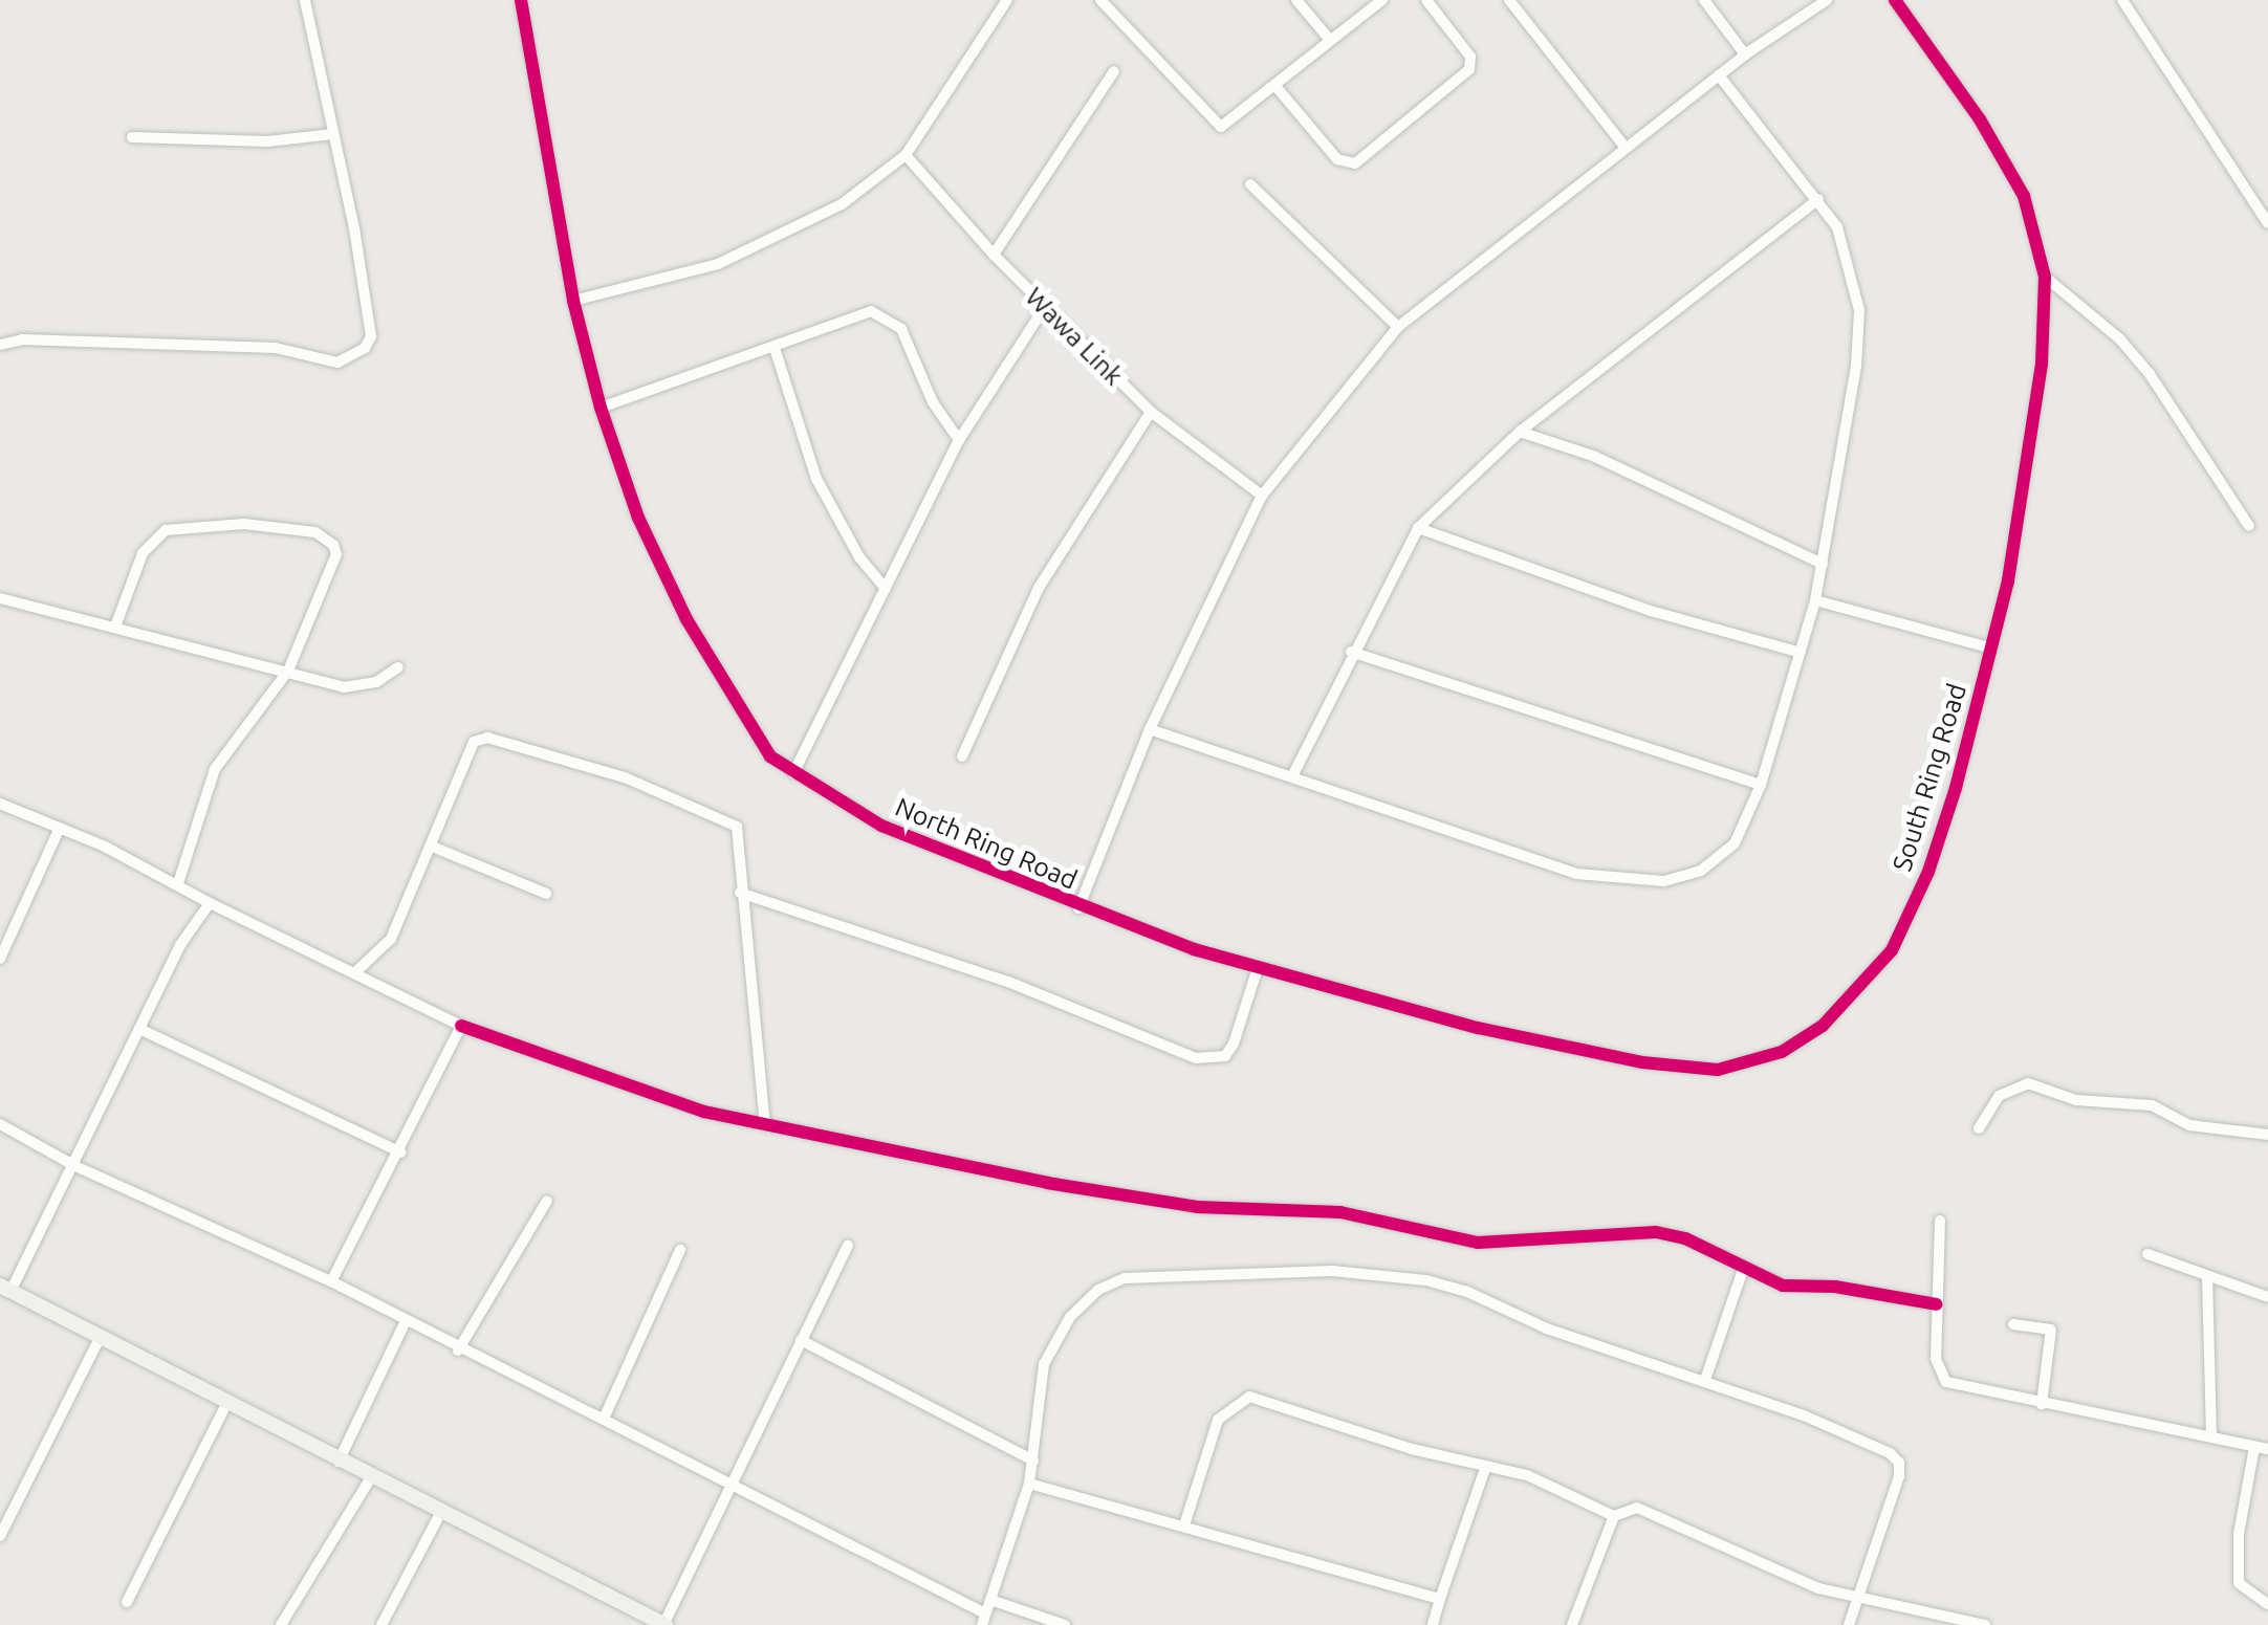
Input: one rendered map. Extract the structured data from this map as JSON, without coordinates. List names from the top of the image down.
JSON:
{
  "streets": {
    "street": ["Wawa Link", "South Ring Road", "North Ring Road"]
  },
  "crossings": [
    ["South Ring Road", "North Ring Road"]
  ]
}
